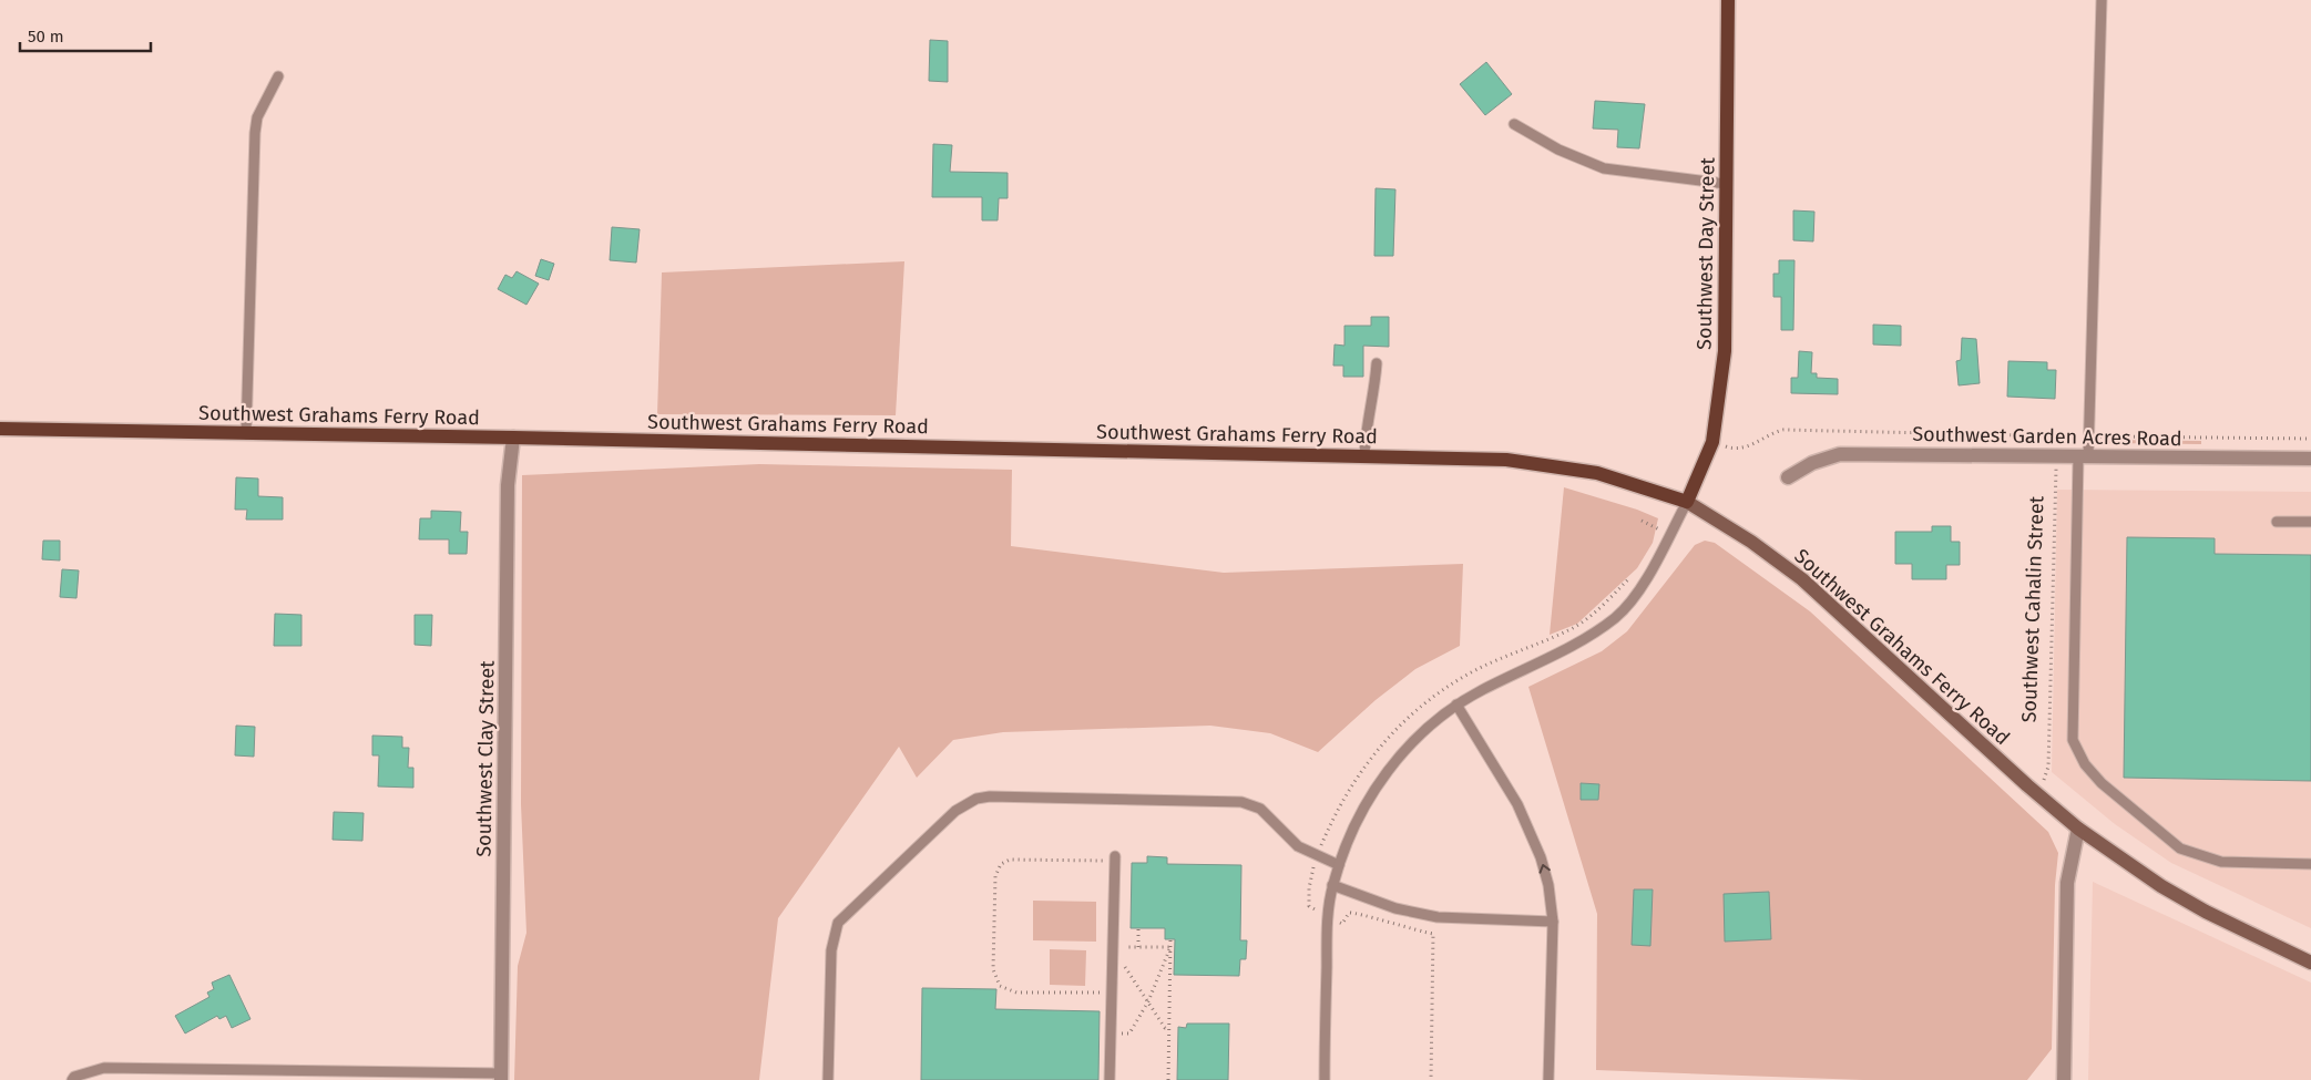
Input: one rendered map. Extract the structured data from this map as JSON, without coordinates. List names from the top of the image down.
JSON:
{
  "streets": {
    "main road": ["Southwest Day Street", "Southwest Grahams Ferry Road"],
    "street": ["Southwest Garden Acres Road", "Southwest Clay Street"],
    "path": ["Southwest Cahalin Street"]
  },
  "crossings": [
    ["Southwest Day Street", "Southwest Grahams Ferry Road"],
    ["Southwest Grahams Ferry Road", "Southwest Cahalin Street"],
    ["Southwest Grahams Ferry Road", "Southwest Clay Street"],
    ["Southwest Garden Acres Road", "Southwest Cahalin Street"]
  ],
  "scale_bar": "50 m"
}
